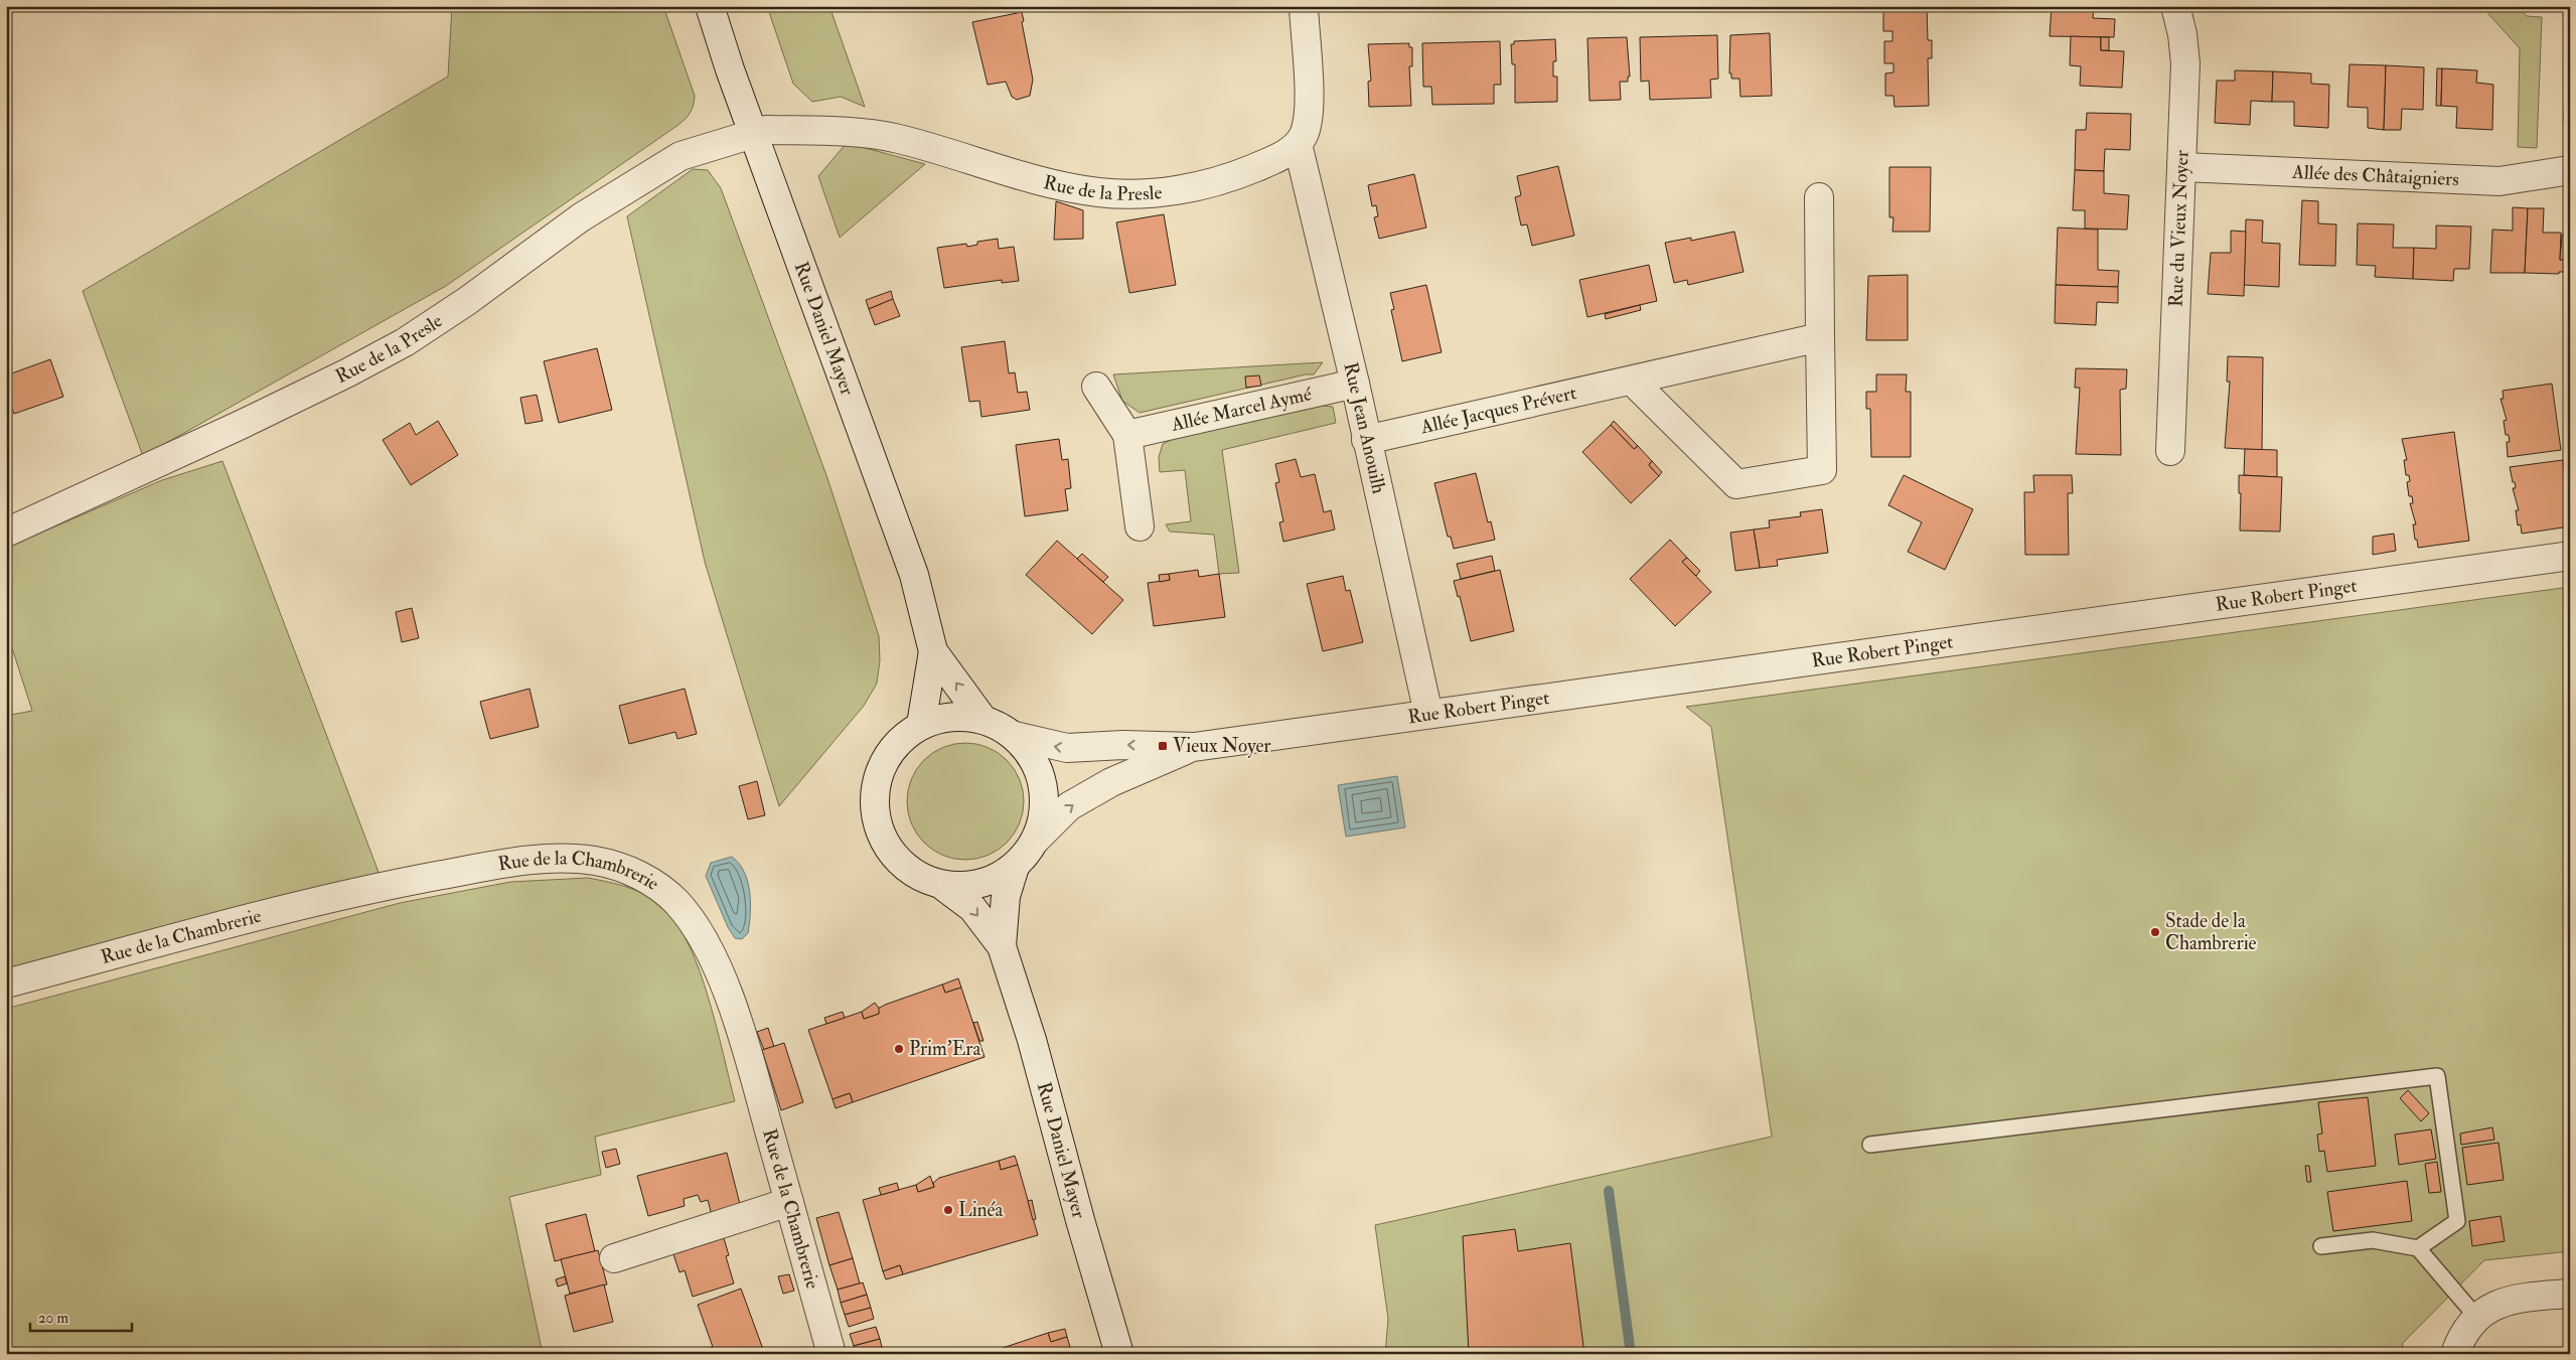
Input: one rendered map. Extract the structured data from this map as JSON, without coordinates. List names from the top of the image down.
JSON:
{
  "streets": {
    "street": [
      "Allée des Châtaigniers",
      "Rue de la Presle",
      "Rue du Vieux Noyer",
      "Rue Daniel Mayer",
      "Allée Marcel Aymé",
      "Allée Jacques Prévert",
      "Rue Jean Anouilh",
      "Rue Robert Pinget",
      "Rue de la Chambrerie"
    ]
  },
  "crossings": [
    ["Allée des Châtaigniers", "Rue du Vieux Noyer"],
    ["Rue de la Presle", "Rue Daniel Mayer"],
    ["Rue de la Presle", "Rue Jean Anouilh"],
    ["Rue Daniel Mayer", "Rue Robert Pinget"],
    ["Allée Marcel Aymé", "Rue Jean Anouilh"],
    ["Allée Jacques Prévert", "Rue Jean Anouilh"],
    ["Rue Jean Anouilh", "Rue Robert Pinget"]
  ],
  "places": {
    "transit": ["Vieux Noyer"],
    "other": ["Stade de la Chambrerie", "Prim'Era", "Linéa"]
  },
  "scale_bar": "20 m"
}
